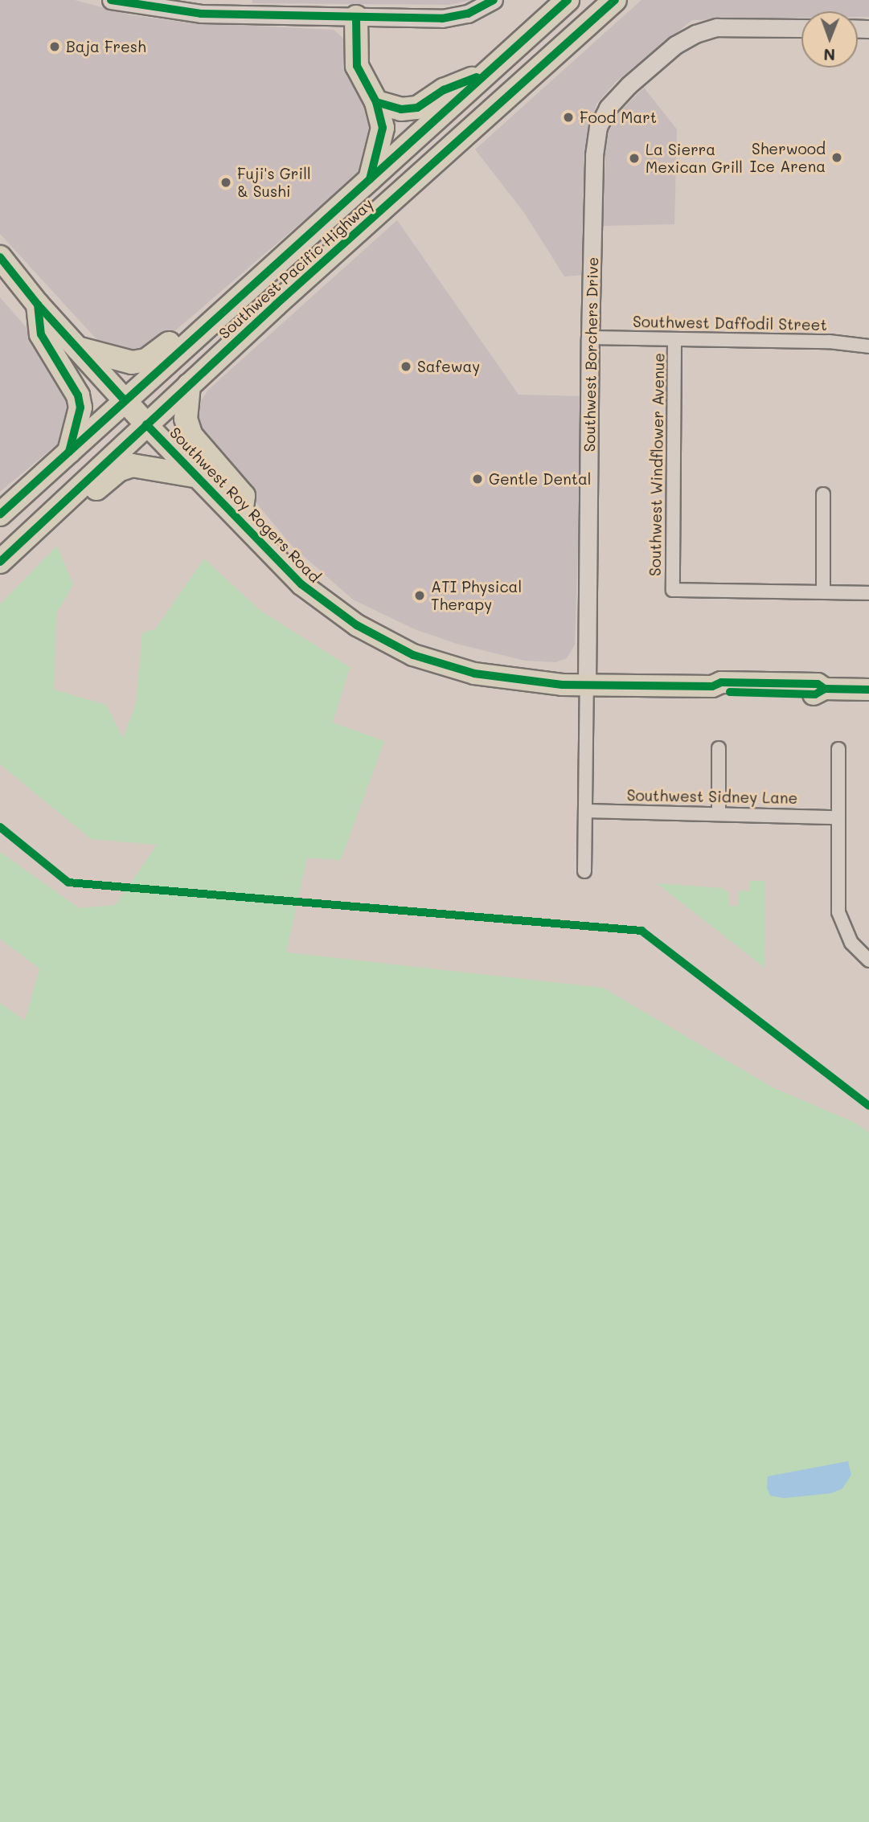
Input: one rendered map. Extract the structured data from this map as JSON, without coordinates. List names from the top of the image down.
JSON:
{
  "streets": {
    "highway": ["Southwest Pacific Highway"],
    "main road": ["Southwest Roy Rogers Road"],
    "street": [
      "Southwest Daffodil Street",
      "Southwest Borchers Drive",
      "Southwest Windflower Avenue",
      "Southwest Sidney Lane"
    ]
  },
  "crossings": [
    ["Southwest Pacific Highway", "Southwest Roy Rogers Road"],
    ["Southwest Daffodil Street", "Southwest Borchers Drive"],
    ["Southwest Daffodil Street", "Southwest Windflower Avenue"],
    ["Southwest Borchers Drive", "Southwest Roy Rogers Road"],
    ["Southwest Borchers Drive", "Southwest Sidney Lane"]
  ],
  "places": [
    "Baja Fresh",
    "Food Mart",
    "Sherwood Ice Arena",
    "La Sierra Mexican Grill",
    "Fuji's Grill & Sushi",
    "Safeway",
    "Gentle Dental",
    "ATI Physical Therapy"
  ],
  "north": "bottom"
}
